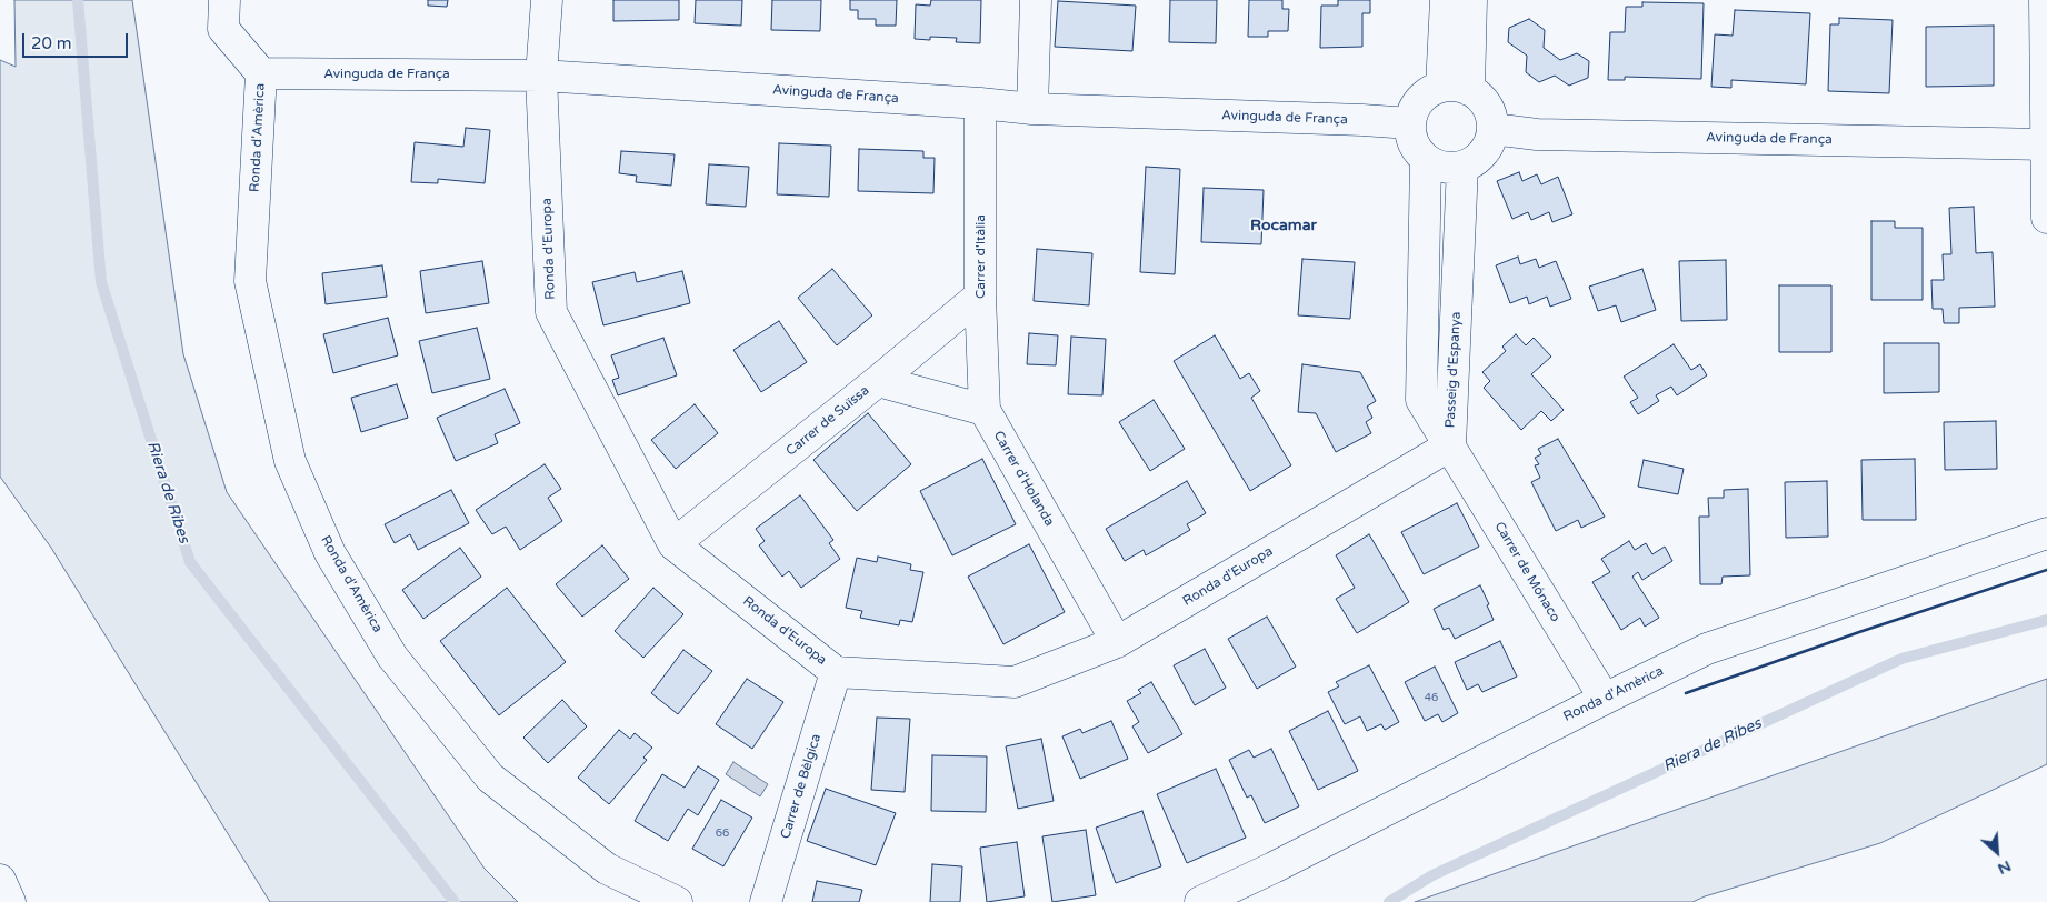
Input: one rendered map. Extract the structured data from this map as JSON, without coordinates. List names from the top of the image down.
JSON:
{
  "streets": {
    "street": [
      "Avinguda de França",
      "Ronda d'Amèrica",
      "Ronda d'Europa",
      "Carrer d'Itàlia",
      "Passeig d'Espanya",
      "Carrer de Suïssa",
      "Carrer d'Holanda",
      "Carrer de Mónaco",
      "Carrer de Bèlgica"
    ]
  },
  "crossings": [
    ["Avinguda de França", "Ronda d'Amèrica"],
    ["Avinguda de França", "Ronda d'Europa"],
    ["Avinguda de França", "Carrer d'Itàlia"],
    ["Avinguda de França", "Passeig d'Espanya"],
    ["Ronda d'Amèrica", "Carrer de Mónaco"],
    ["Ronda d'Europa", "Passeig d'Espanya"],
    ["Ronda d'Europa", "Carrer de Suïssa"],
    ["Ronda d'Europa", "Carrer d'Holanda"],
    ["Ronda d'Europa", "Carrer de Mónaco"],
    ["Ronda d'Europa", "Carrer de Bèlgica"],
    ["Carrer d'Itàlia", "Carrer de Suïssa"],
    ["Carrer d'Itàlia", "Carrer d'Holanda"],
    ["Passeig d'Espanya", "Carrer de Mónaco"]
  ],
  "districts": ["Rocamar"],
  "water": ["Riera de Ribes"],
  "house_numbers": ["46", "66"],
  "scale_bar": "20 m",
  "north": "bottom right"
}
